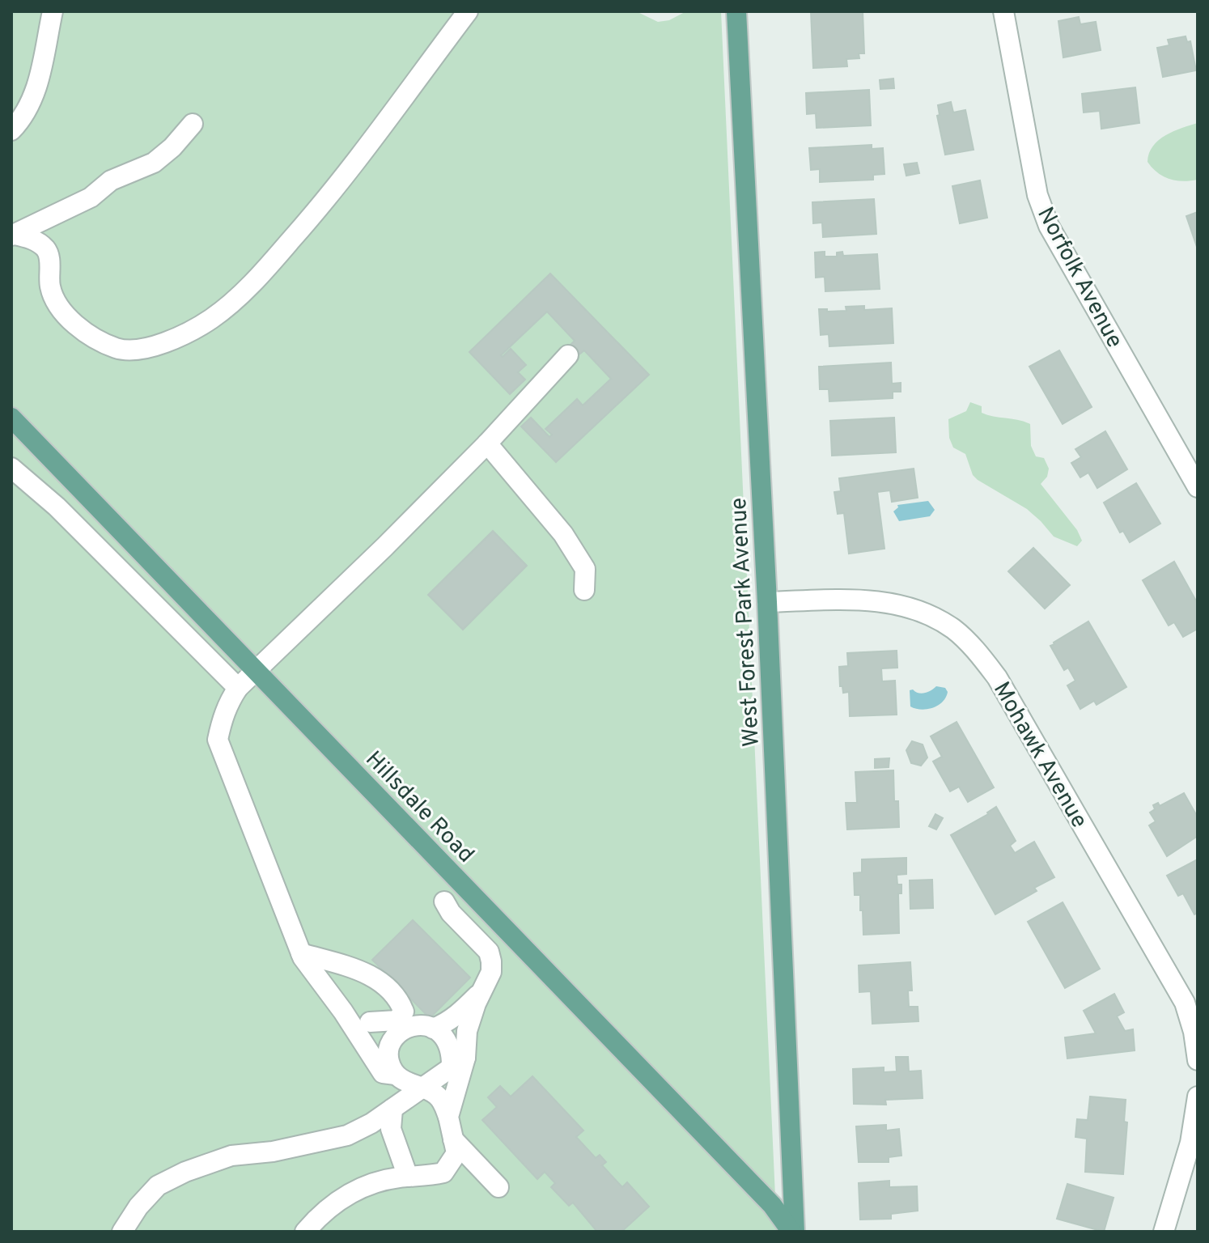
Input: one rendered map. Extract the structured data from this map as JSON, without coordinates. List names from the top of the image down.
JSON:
{
  "streets": {
    "main road": ["West Forest Park Avenue", "Hillsdale Road"],
    "street": ["Norfolk Avenue", "Mohawk Avenue"]
  },
  "crossings": [
    ["West Forest Park Avenue", "Mohawk Avenue"],
    ["West Forest Park Avenue", "Hillsdale Road"]
  ]
}
